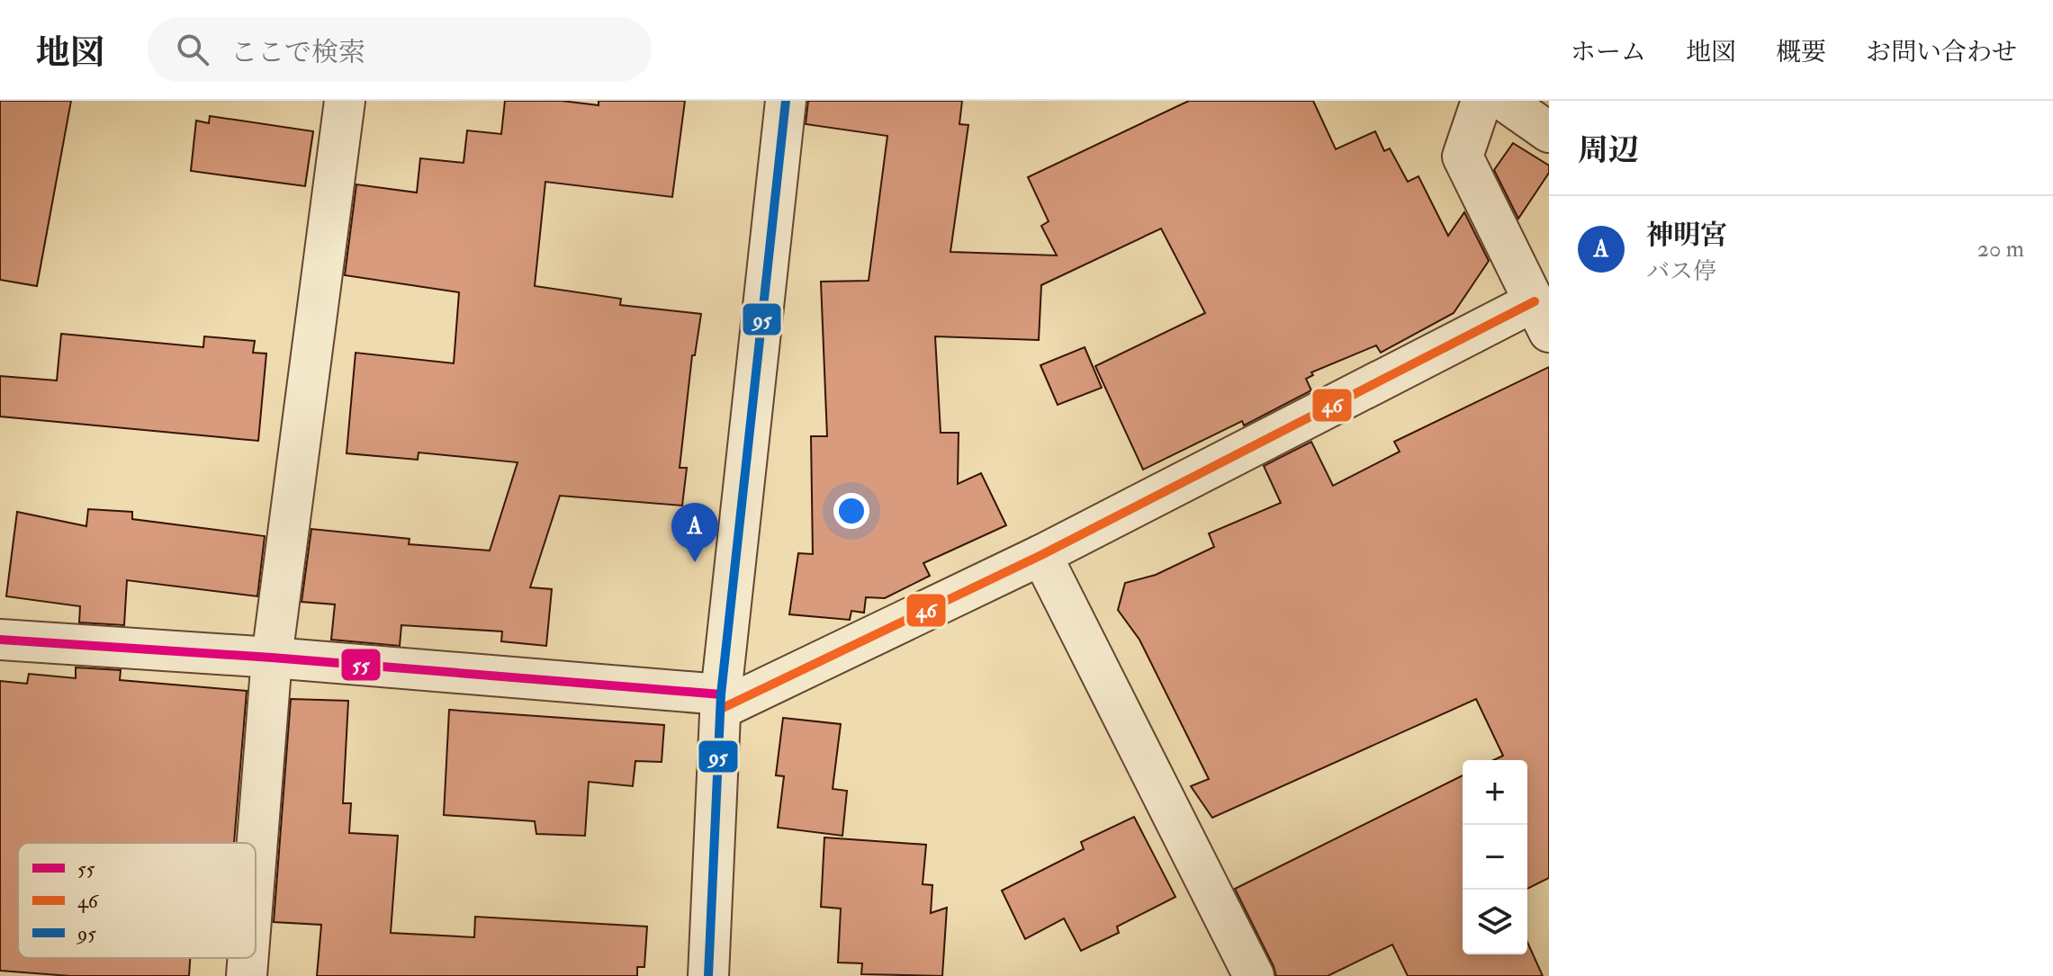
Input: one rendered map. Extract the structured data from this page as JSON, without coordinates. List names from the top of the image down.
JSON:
{
  "lines": ["transit line 95", "transit line 46", "transit line 55"],
  "legend": ["55", "46", "95"],
  "page": {
    "header": "地図",
    "search": "ここで検索",
    "nav": [
      "ホーム",
      "地図",
      "概要",
      "お問い合わせ"
    ],
    "heading": "周辺",
    "list": [
      {
        "mark": "A",
        "name": "神明宮",
        "note": "バス停",
        "value": "20 m"
      }
    ],
    "pins": "A",
    "map_buttons": ["+", "−"]
  }
}
